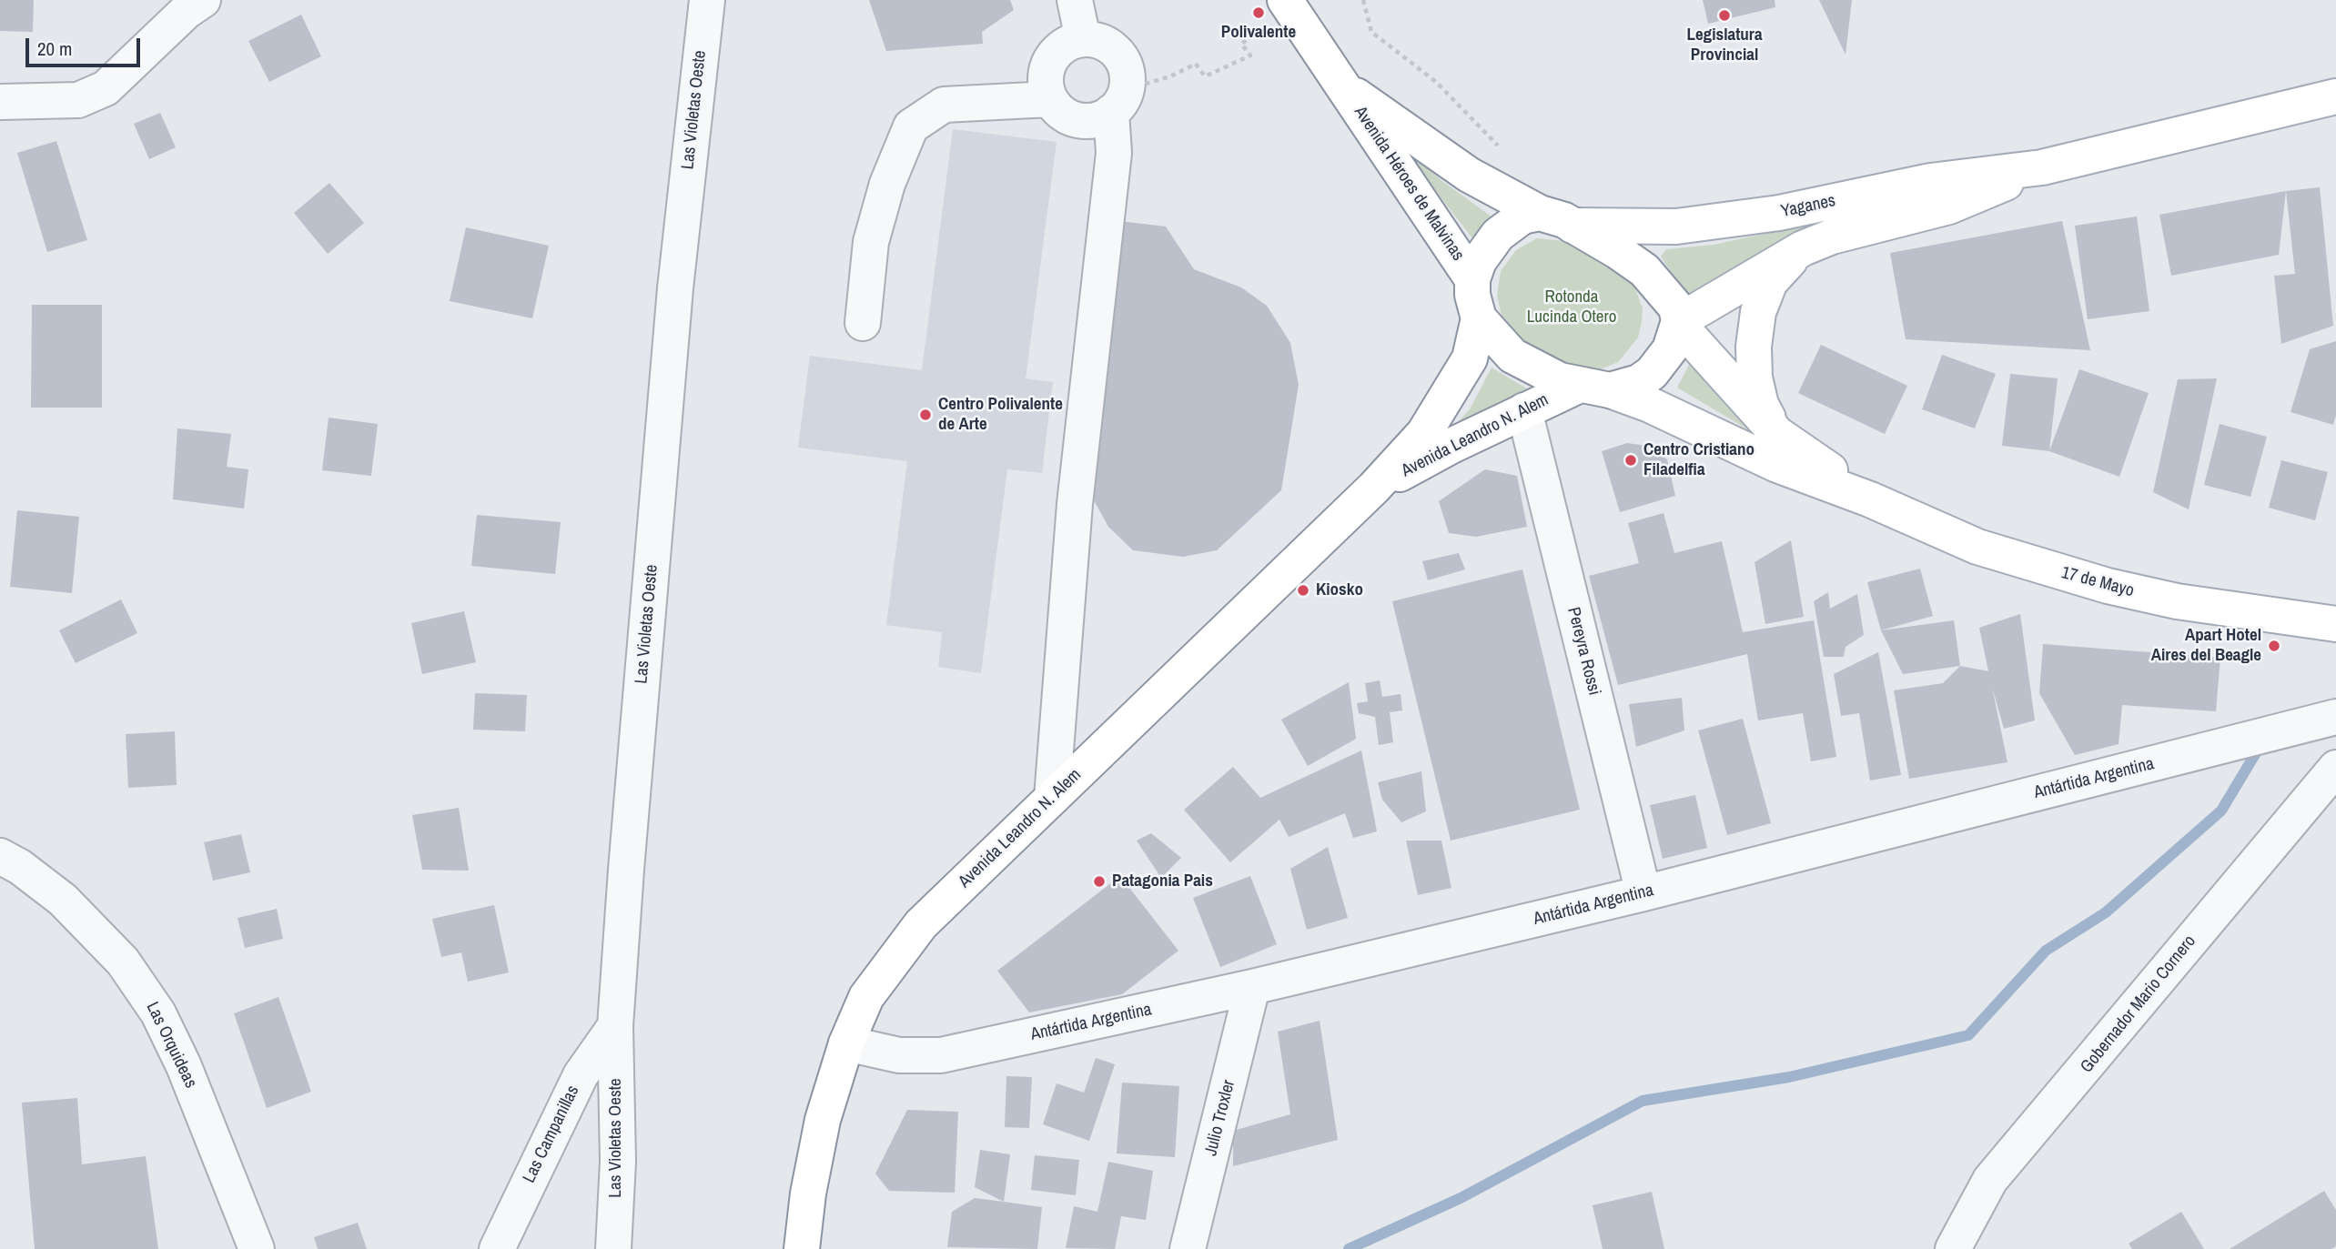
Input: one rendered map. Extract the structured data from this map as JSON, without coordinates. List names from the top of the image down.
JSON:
{
  "streets": {
    "main road": [
      "Avenida Héroes de Malvinas",
      "Yaganes",
      "Avenida Leandro N. Alem",
      "17 de Mayo"
    ],
    "street": [
      "Las Violetas Oeste",
      "Pereyra Rossi",
      "Antártida Argentina",
      "Gobernador Mario Cornero",
      "Las Orquideas",
      "Julio Troxler",
      "Las Campanillas"
    ]
  },
  "crossings": [
    ["Las Violetas Oeste", "Las Campanillas"],
    ["Avenida Héroes de Malvinas", "Yaganes"],
    ["Avenida Héroes de Malvinas", "Avenida Leandro N. Alem"],
    ["Avenida Héroes de Malvinas", "17 de Mayo"],
    ["Yaganes", "Avenida Leandro N. Alem"],
    ["Yaganes", "17 de Mayo"],
    ["Avenida Leandro N. Alem", "17 de Mayo"],
    ["Avenida Leandro N. Alem", "Pereyra Rossi"],
    ["Avenida Leandro N. Alem", "Antártida Argentina"],
    ["Pereyra Rossi", "Antártida Argentina"],
    ["Antártida Argentina", "Julio Troxler"]
  ],
  "parks": ["Rotonda Lucinda Otero"],
  "places": [
    "Polivalente",
    "Legislatura Provincial",
    "Centro Polivalente de Arte",
    "Centro Cristiano Filadelfia",
    "Kiosko",
    "Apart Hotel Aires del Beagle",
    "Patagonia Pais"
  ],
  "scale_bar": "20 m"
}
